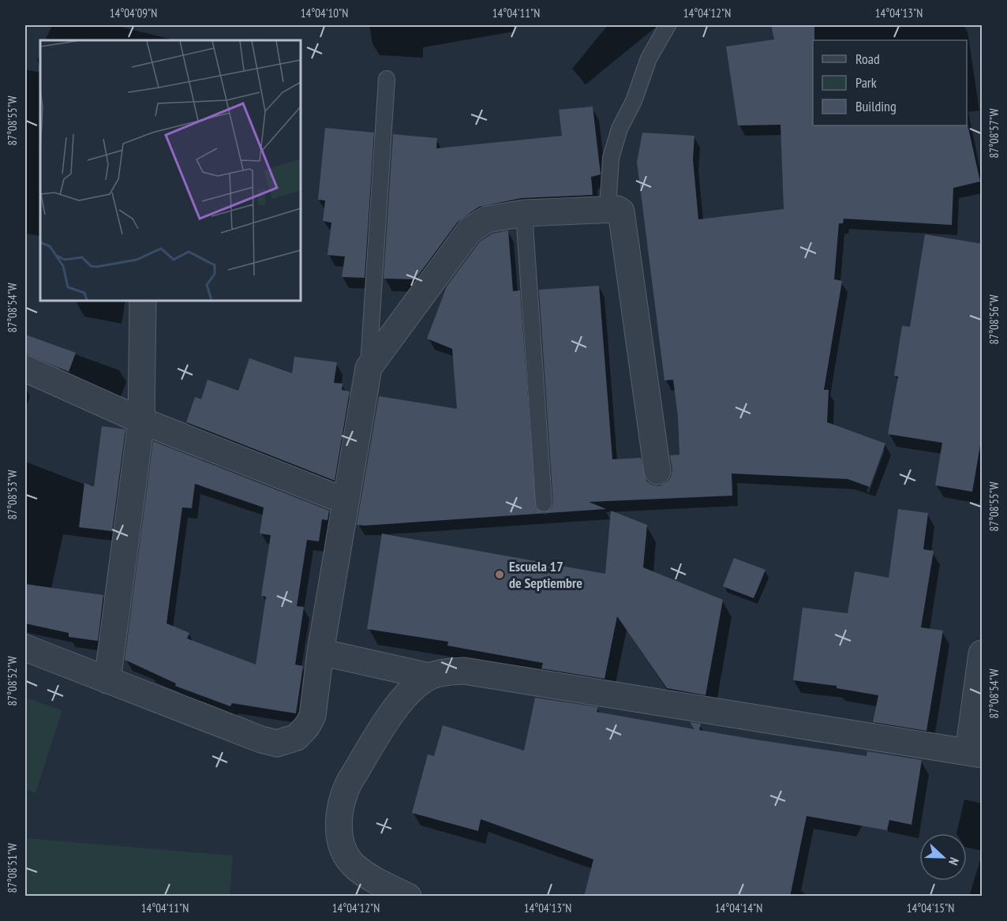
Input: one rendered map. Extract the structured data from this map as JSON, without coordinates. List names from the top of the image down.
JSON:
{
  "places": ["Escuela 17 de Septiembre"],
  "legend": ["Road", "Park", "Building"],
  "north": "right",
  "coordinates": [
    "14°04'09\"N",
    "14°04'10\"N",
    "14°04'11\"N",
    "14°04'12\"N",
    "14°04'13\"N",
    "87°08'55\"W",
    "87°08'57\"W",
    "87°08'54\"W",
    "87°08'56\"W",
    "87°08'53\"W",
    "87°08'52\"W",
    "87°08'51\"W",
    "14°04'14\"N",
    "14°04'15\"N"
  ]
}
